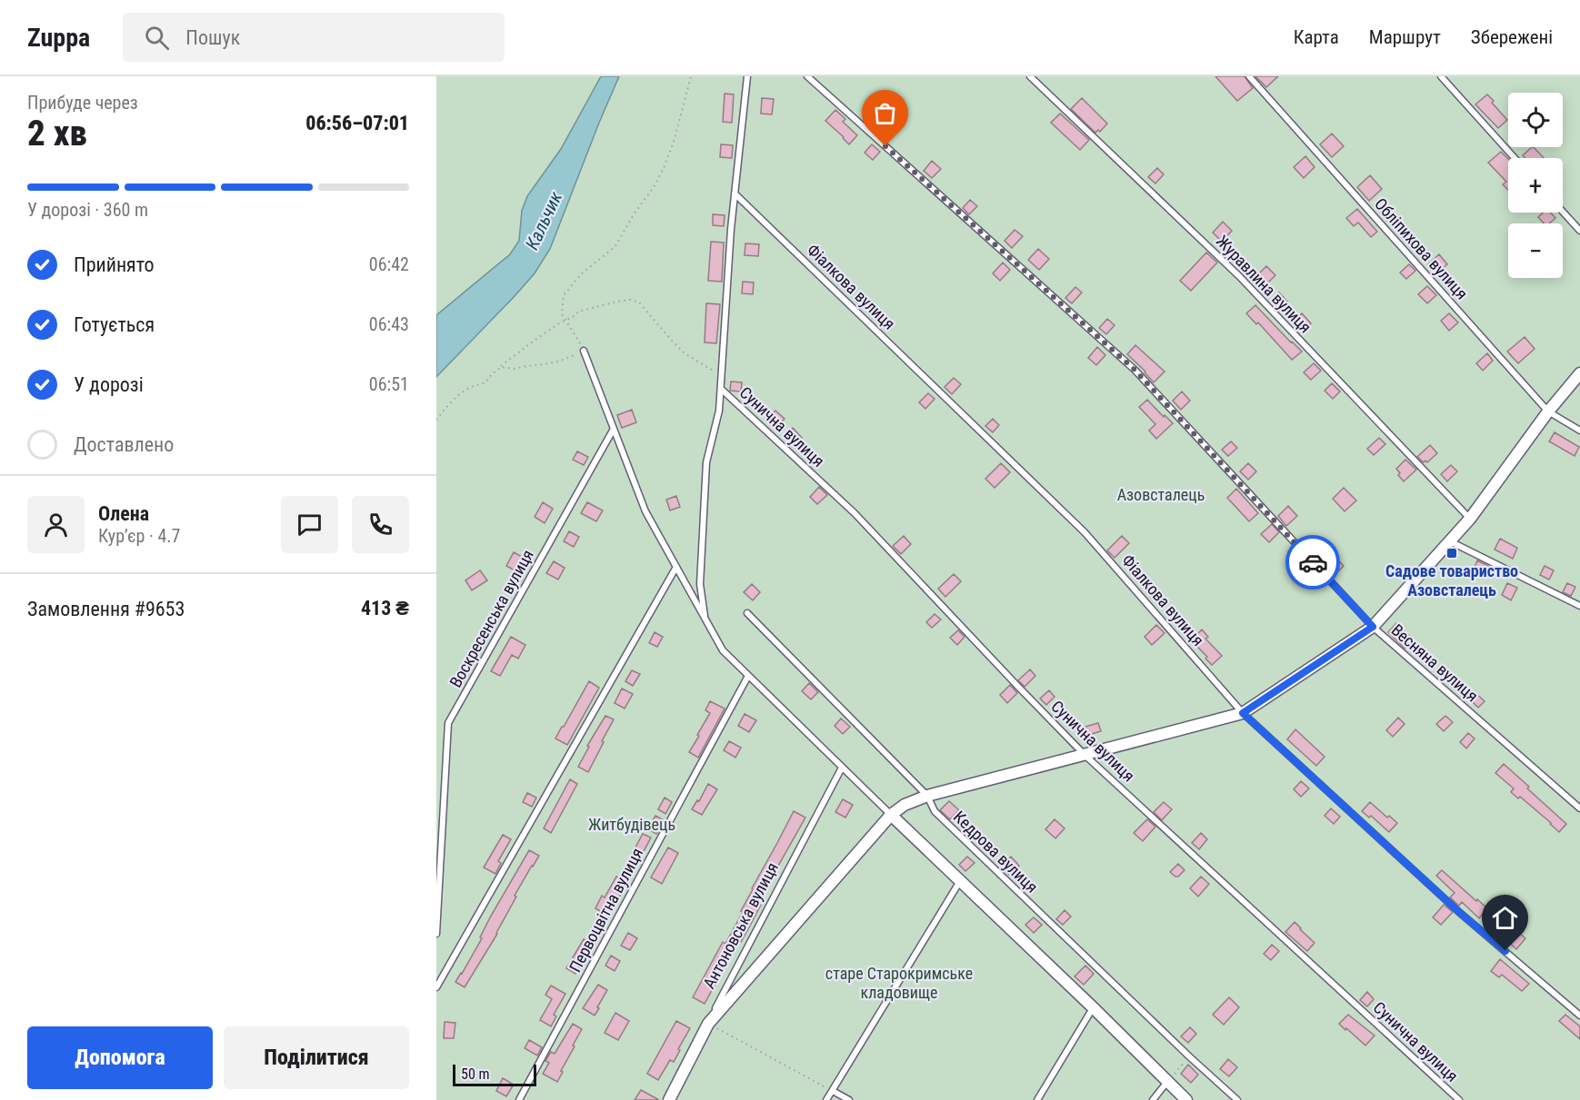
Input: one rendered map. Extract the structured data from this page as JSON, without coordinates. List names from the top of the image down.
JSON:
{
  "streets": {
    "street": ["Антоновська вулиця"],
    "lane": [
      "Обліпихова вулиця",
      "Журавлина вулиця",
      "Фіалкова вулиця",
      "Сунична вулиця",
      "Воскресенська вулиця",
      "Весняна вулиця",
      "Кедрова вулиця",
      "Первоцвітна вулиця"
    ]
  },
  "water": ["Кальчик"],
  "parks": ["Азовсталець", "Житбудівець", "старе Старокримське кладовище"],
  "places": {
    "transit": ["Садове товариство Азовсталець"]
  },
  "scale_bar": "50 m",
  "page": {
    "header": "Zuppa",
    "search": "Пошук",
    "nav": ["Карта", "Маршрут", "Збережені"],
    "heading": ["2 хв", "Прибуде через", "06:56–07:01"],
    "panel": [
      "Олена",
      "Кур’єр · 4.7",
      "Замовлення #9653",
      "413 ₴"
    ],
    "map_buttons": ["+", "−"],
    "bar": "У дорозі · 360 m",
    "list": [
      ["Прийнято", "06:42"],
      ["Готується", "06:43"],
      ["У дорозі", "06:51"],
      "Доставлено"
    ],
    "buttons": ["Допомога", "Поділитися"],
    "scale": "50 m"
  }
}
